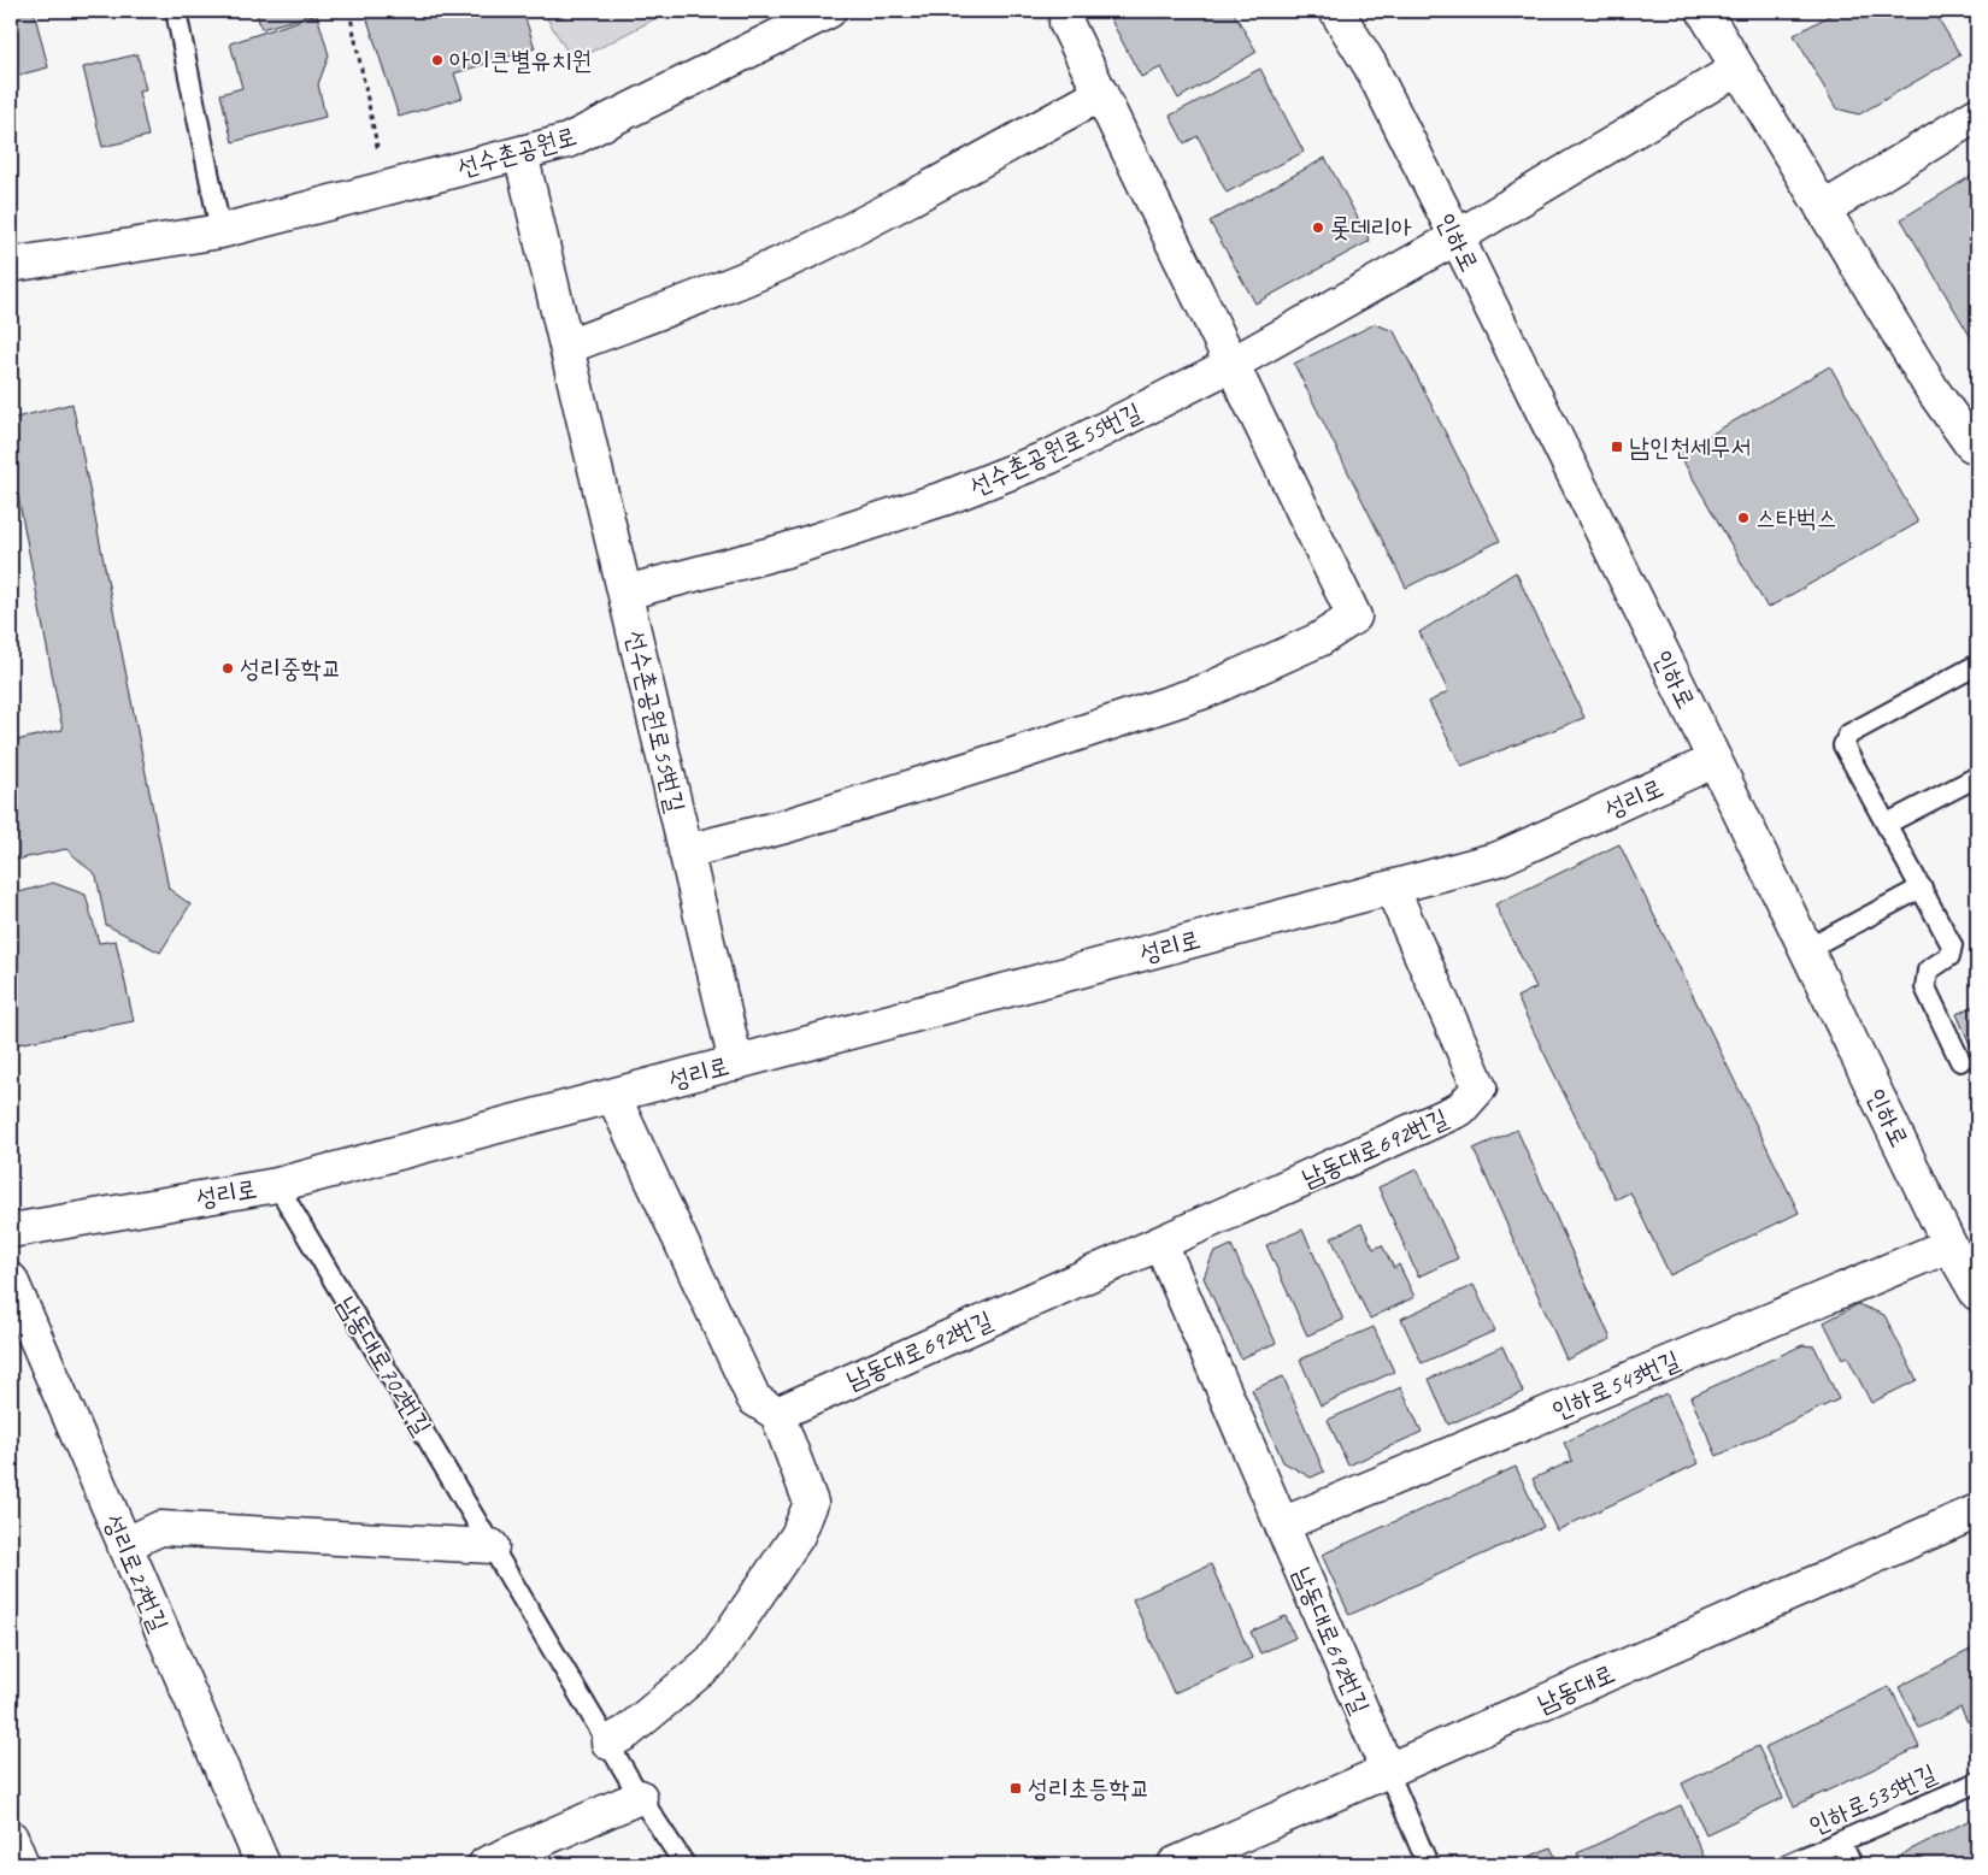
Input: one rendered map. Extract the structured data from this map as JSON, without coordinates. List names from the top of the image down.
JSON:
{
  "streets": {
    "street": [
      "선수촌공원로",
      "인하로",
      "선수촌공원로55번길",
      "성리로",
      "남동대로692번길",
      "인하로543번길",
      "성리로27번길",
      "남동대로"
    ],
    "lane": ["남동대로702번길", "인하로535번길"]
  },
  "crossings": [
    ["선수촌공원로", "선수촌공원로55번길"],
    ["인하로", "선수촌공원로55번길"],
    ["인하로", "성리로"],
    ["인하로", "인하로543번길"],
    ["선수촌공원로55번길", "성리로"],
    ["성리로", "남동대로692번길"],
    ["성리로", "남동대로702번길"],
    ["남동대로692번길", "인하로543번길"],
    ["남동대로692번길", "남동대로"]
  ],
  "places": {
    "other": [
      "아이큰별유치원",
      "롯데리아",
      "스타벅스",
      "성리중학교"
    ],
    "transit": ["남인천세무서", "성리초등학교"]
  }
}
